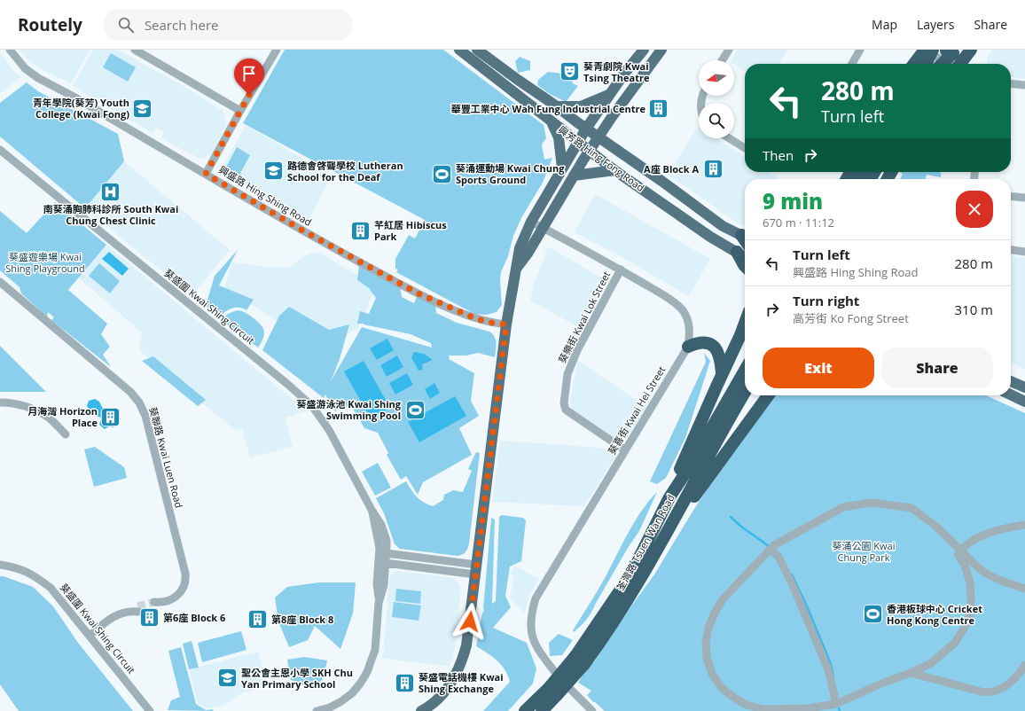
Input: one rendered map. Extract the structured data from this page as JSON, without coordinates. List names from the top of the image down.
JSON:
{
  "streets": {
    "highway": ["荃灣路 Tsuen Wan Road"],
    "main road": ["興芳路 Hing Fong Road"],
    "street": [
      "興盛路 Hing Shing Road",
      "葵盛圍 Kwai Shing Circuit",
      "葵樂街 Kwai Lok Street",
      "葵喜街 Kwai Hei Street",
      "葵聯路 Kwai Luen Road"
    ]
  },
  "crossings": [
    ["葵樂街 Kwai Lok Street", "葵喜街 Kwai Hei Street"]
  ],
  "parks": ["葵盛遊樂場 Kwai Shing Playground", "葵涌公園 Kwai Chung Park"],
  "places": {
    "theatre": ["葵青劇院 Kwai Tsing Theatre"],
    "school or university": ["青年學院(葵芳) Youth College (Kwai Fong)", "路德會啓聾學校 Lutheran School for the Deaf", "聖公會主恩小學 SKH Chu Yan Primary School"],
    "building": [
      "華豐工業中心 Wah Fung Industrial Centre",
      "A座 Block A",
      "芊紅居 Hibiscus Park",
      "月海灣 Horizon Place",
      "第6座 Block 6",
      "第8座 Block 8",
      "葵盛電話機樓 Kwai Shing Exchange"
    ],
    "sports": ["葵涌運動場 Kwai Chung Sports Ground", "葵盛游泳池 Kwai Shing Swimming Pool", "香港板球中心 Cricket Hong Kong Centre"],
    "hospital": ["南葵涌胸肺科診所 South Kwai Chung Chest Clinic"]
  },
  "north": "left",
  "page": {
    "header": "Routely",
    "search": "Search here",
    "nav": ["Map", "Layers", "Share"],
    "turn": ["280 m", "Turn left"],
    "then": "Then",
    "heading": ["9 min", "670 m · 11:12"],
    "list": [
      {
        "name": "Turn left",
        "note": "興盛路 Hing Shing Road",
        "value": "280 m"
      },
      {
        "name": "Turn right",
        "note": "高芳街 Ko Fong Street",
        "value": "310 m"
      }
    ],
    "buttons": ["Exit", "Share"]
  }
}
